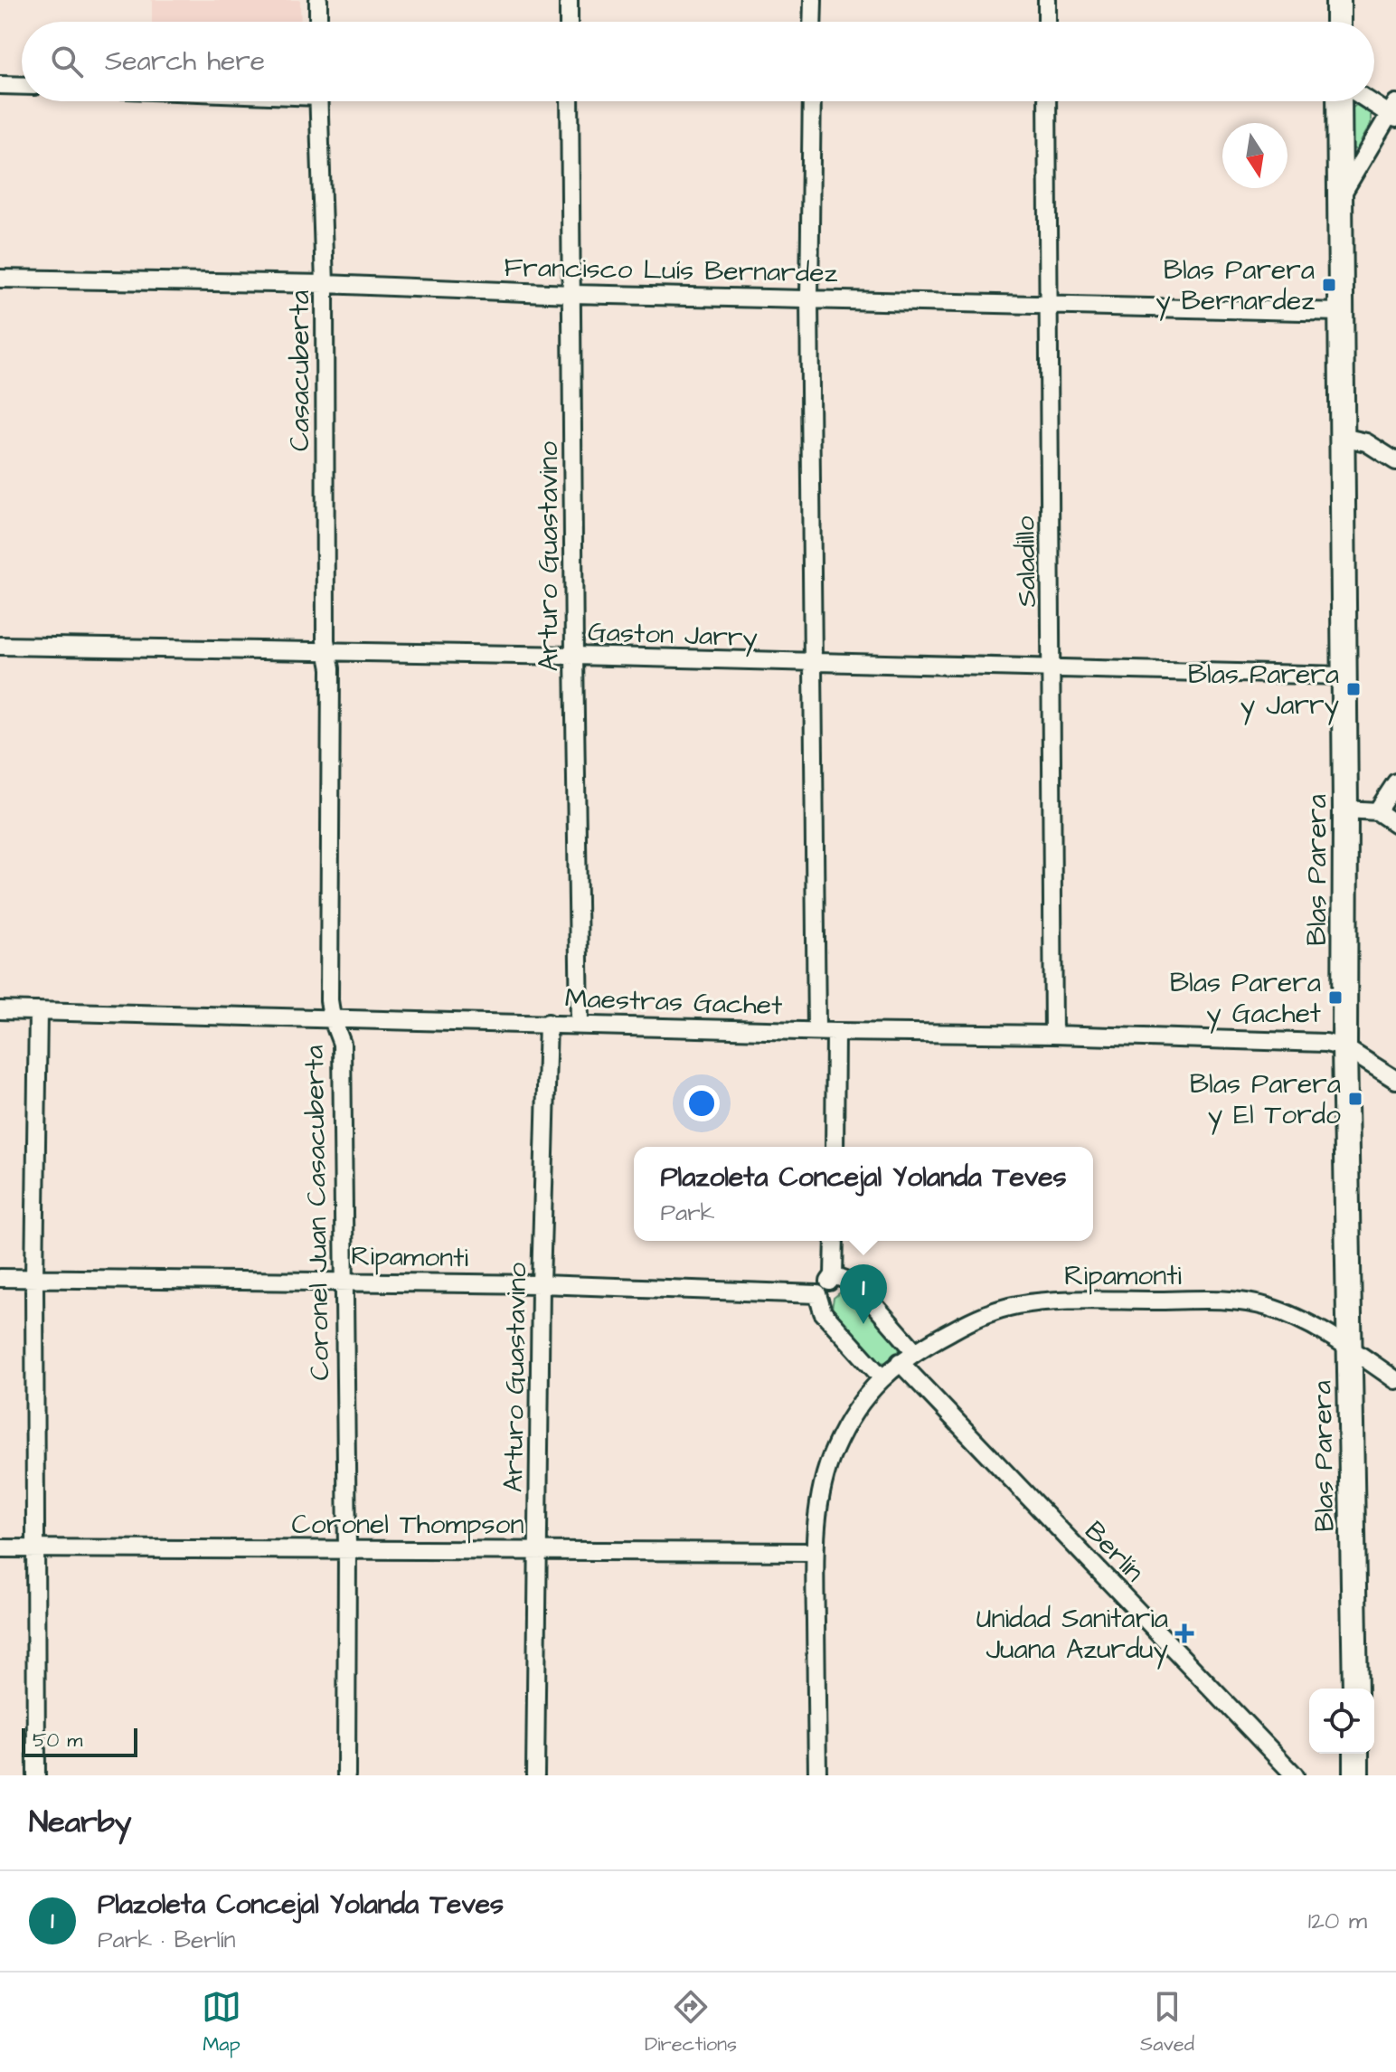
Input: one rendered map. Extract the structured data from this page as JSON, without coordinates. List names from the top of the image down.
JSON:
{
  "streets": {
    "street": [
      "Francisco Luís Bernardez",
      "Casacuberta",
      "Arturo Guastavino",
      "Saladillo",
      "Gaston Jarry",
      "Blas Parera",
      "Maestras Gachet",
      "Coronel Juan Casacuberta",
      "Ripamonti",
      "Coronel Thompson",
      "Berlín"
    ]
  },
  "crossings": [
    ["Francisco Luís Bernardez", "Casacuberta"],
    ["Francisco Luís Bernardez", "Arturo Guastavino"],
    ["Francisco Luís Bernardez", "Saladillo"],
    ["Francisco Luís Bernardez", "Blas Parera"],
    ["Casacuberta", "Gaston Jarry"],
    ["Casacuberta", "Coronel Juan Casacuberta"],
    ["Arturo Guastavino", "Gaston Jarry"],
    ["Arturo Guastavino", "Maestras Gachet"],
    ["Arturo Guastavino", "Ripamonti"],
    ["Arturo Guastavino", "Coronel Thompson"],
    ["Saladillo", "Gaston Jarry"],
    ["Saladillo", "Maestras Gachet"],
    ["Gaston Jarry", "Blas Parera"],
    ["Gaston Jarry", "Coronel Juan Casacuberta"],
    ["Blas Parera", "Maestras Gachet"],
    ["Blas Parera", "Ripamonti"],
    ["Maestras Gachet", "Coronel Juan Casacuberta"],
    ["Coronel Juan Casacuberta", "Ripamonti"],
    ["Coronel Juan Casacuberta", "Coronel Thompson"],
    ["Ripamonti", "Coronel Thompson"],
    ["Ripamonti", "Berlín"]
  ],
  "places": {
    "transit": [
      "Blas Parera y Bernardez",
      "Blas Parera y Jarry",
      "Blas Parera y Gachet",
      "Blas Parera y El Tordo"
    ],
    "health": ["Unidad Sanitaria Juana Azurduy"]
  },
  "scale_bar": "50 m",
  "north": "bottom",
  "page": {
    "search": "Search here",
    "popup": ["Plazoleta Concejal Yolanda Teves", "Park"],
    "pins": "1",
    "scale": "50 m",
    "heading": "Nearby",
    "list": [
      {
        "mark": "1",
        "name": "Plazoleta Concejal Yolanda Teves",
        "note": "Park · Berlín",
        "value": "120 m"
      }
    ],
    "nav": ["Map", "Directions", "Saved"]
  }
}
